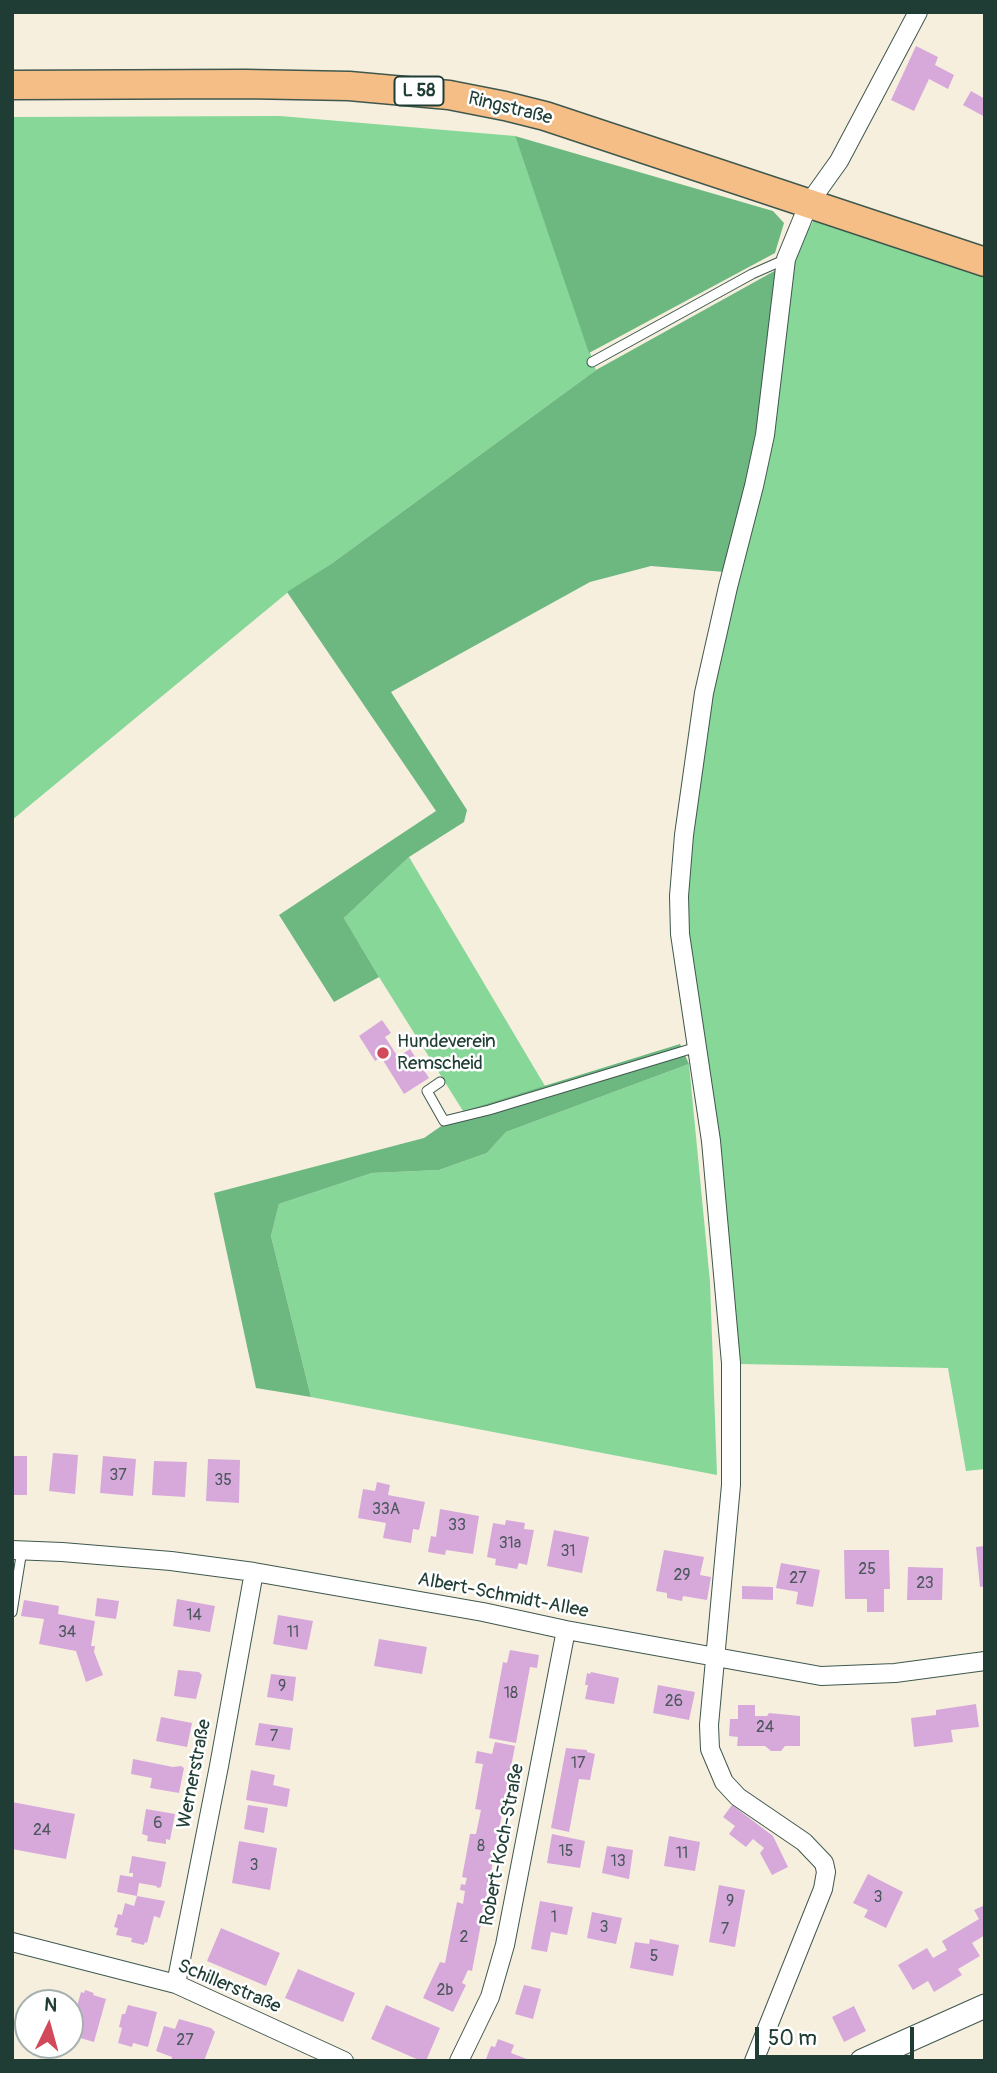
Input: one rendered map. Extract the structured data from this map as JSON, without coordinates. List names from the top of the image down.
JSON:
{
  "streets": {
    "main road": ["L 58", "Ringstraße"],
    "street": [
      "Albert-Schmidt-Allee",
      "Wernerstraße",
      "Robert-Koch-Straße",
      "Schillerstraße"
    ]
  },
  "crossings": [
    ["Albert-Schmidt-Allee", "Wernerstraße"],
    ["Albert-Schmidt-Allee", "Robert-Koch-Straße"],
    ["Wernerstraße", "Schillerstraße"]
  ],
  "places": ["Hundeverein Remscheid"],
  "house_numbers": [
    "37",
    "35",
    "33A",
    "33",
    "31a",
    "31",
    "25",
    "29",
    "27",
    "23",
    "14",
    "34",
    "11",
    "9",
    "18",
    "26",
    "24",
    "7",
    "17",
    "6",
    "24",
    "8",
    "15",
    "11",
    "13",
    "3",
    "3",
    "9",
    "1",
    "3",
    "7",
    "2",
    "5",
    "2b",
    "27"
  ],
  "scale_bar": "50 m",
  "north": "top"
}
